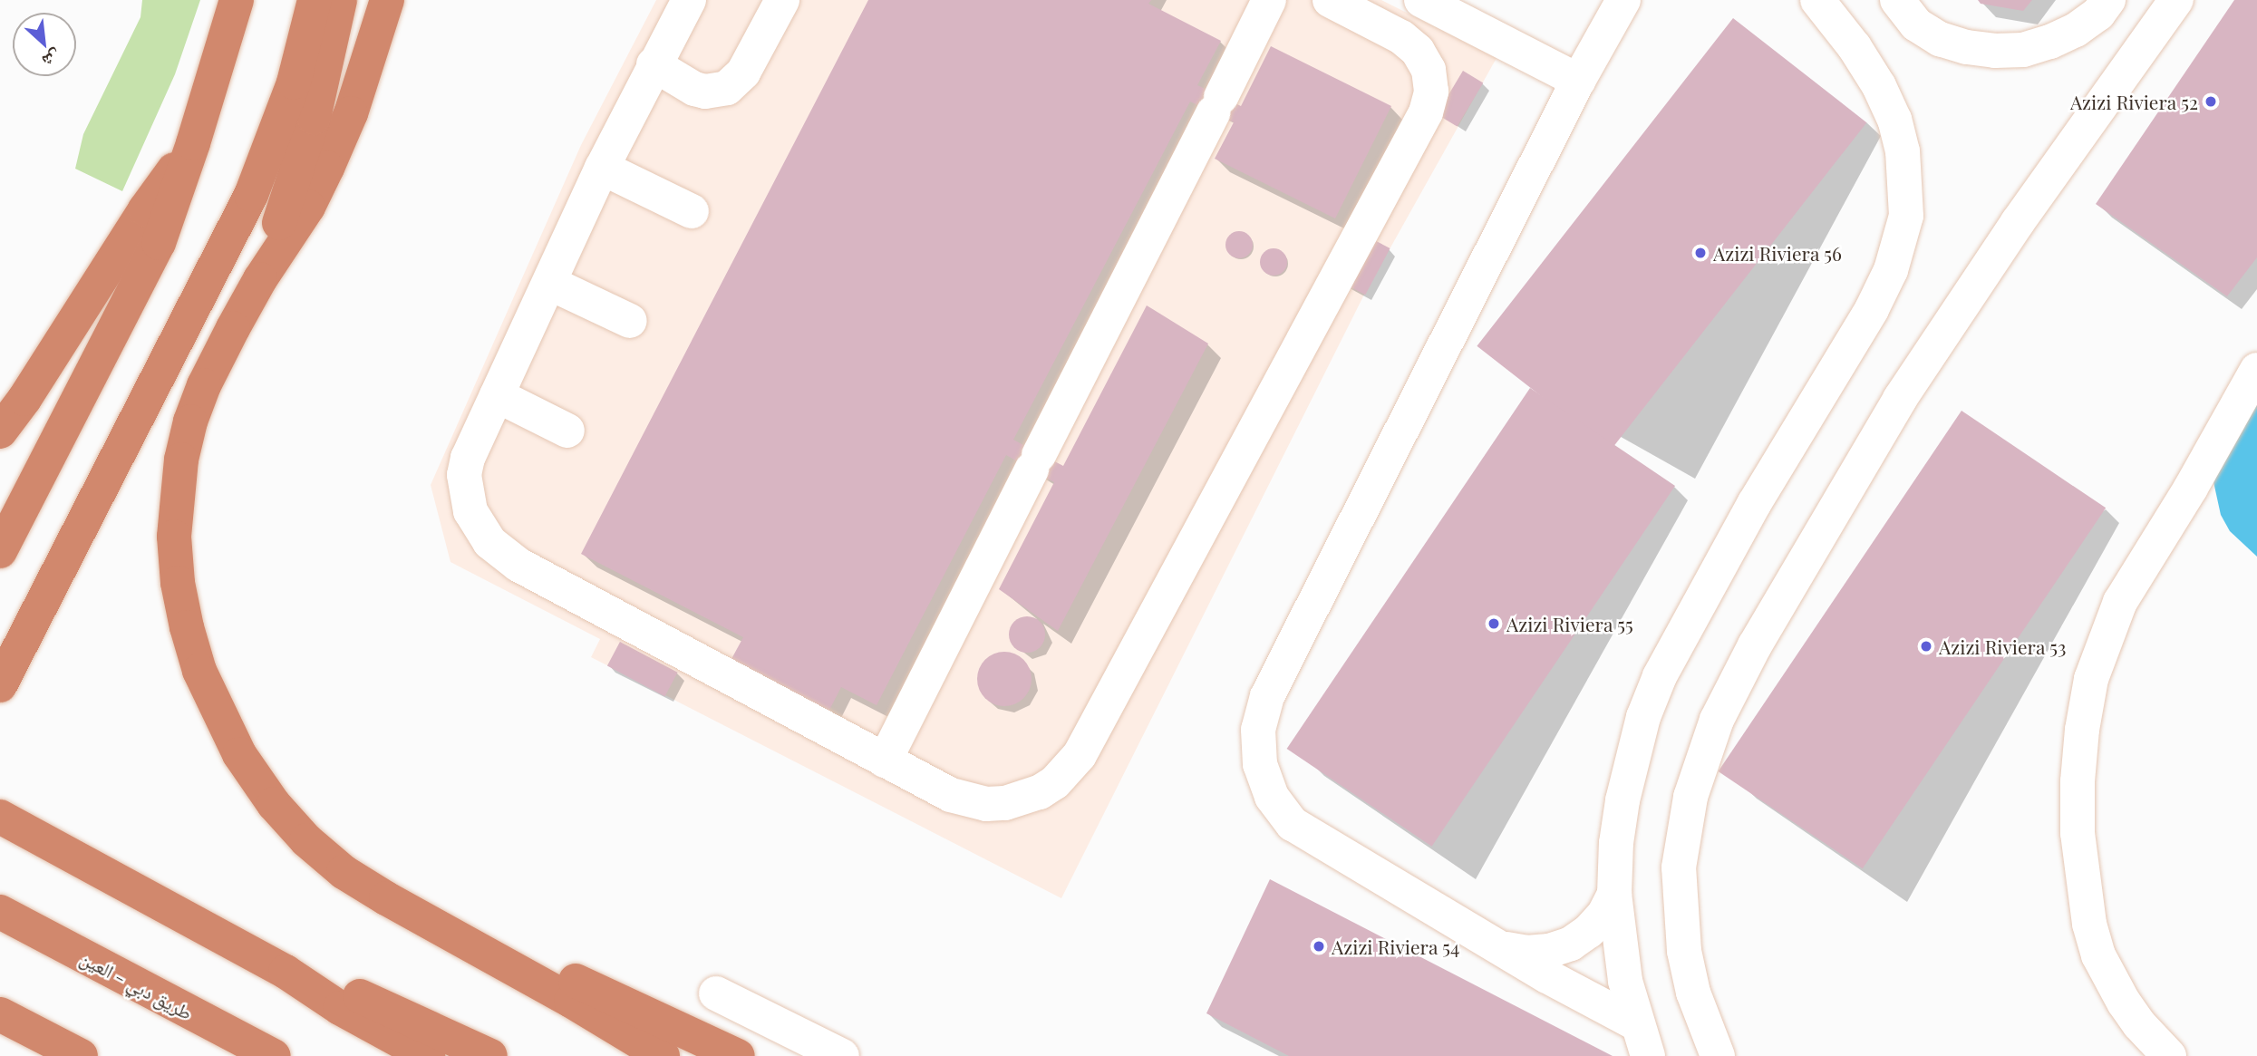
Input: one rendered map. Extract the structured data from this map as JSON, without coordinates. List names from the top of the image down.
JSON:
{
  "streets": {
    "highway": ["طريق دبي - العين"]
  },
  "places": [
    "Azizi Riviera 52",
    "Azizi Riviera 56",
    "Azizi Riviera 55",
    "Azizi Riviera 53",
    "Azizi Riviera 54"
  ],
  "north": "bottom right"
}
